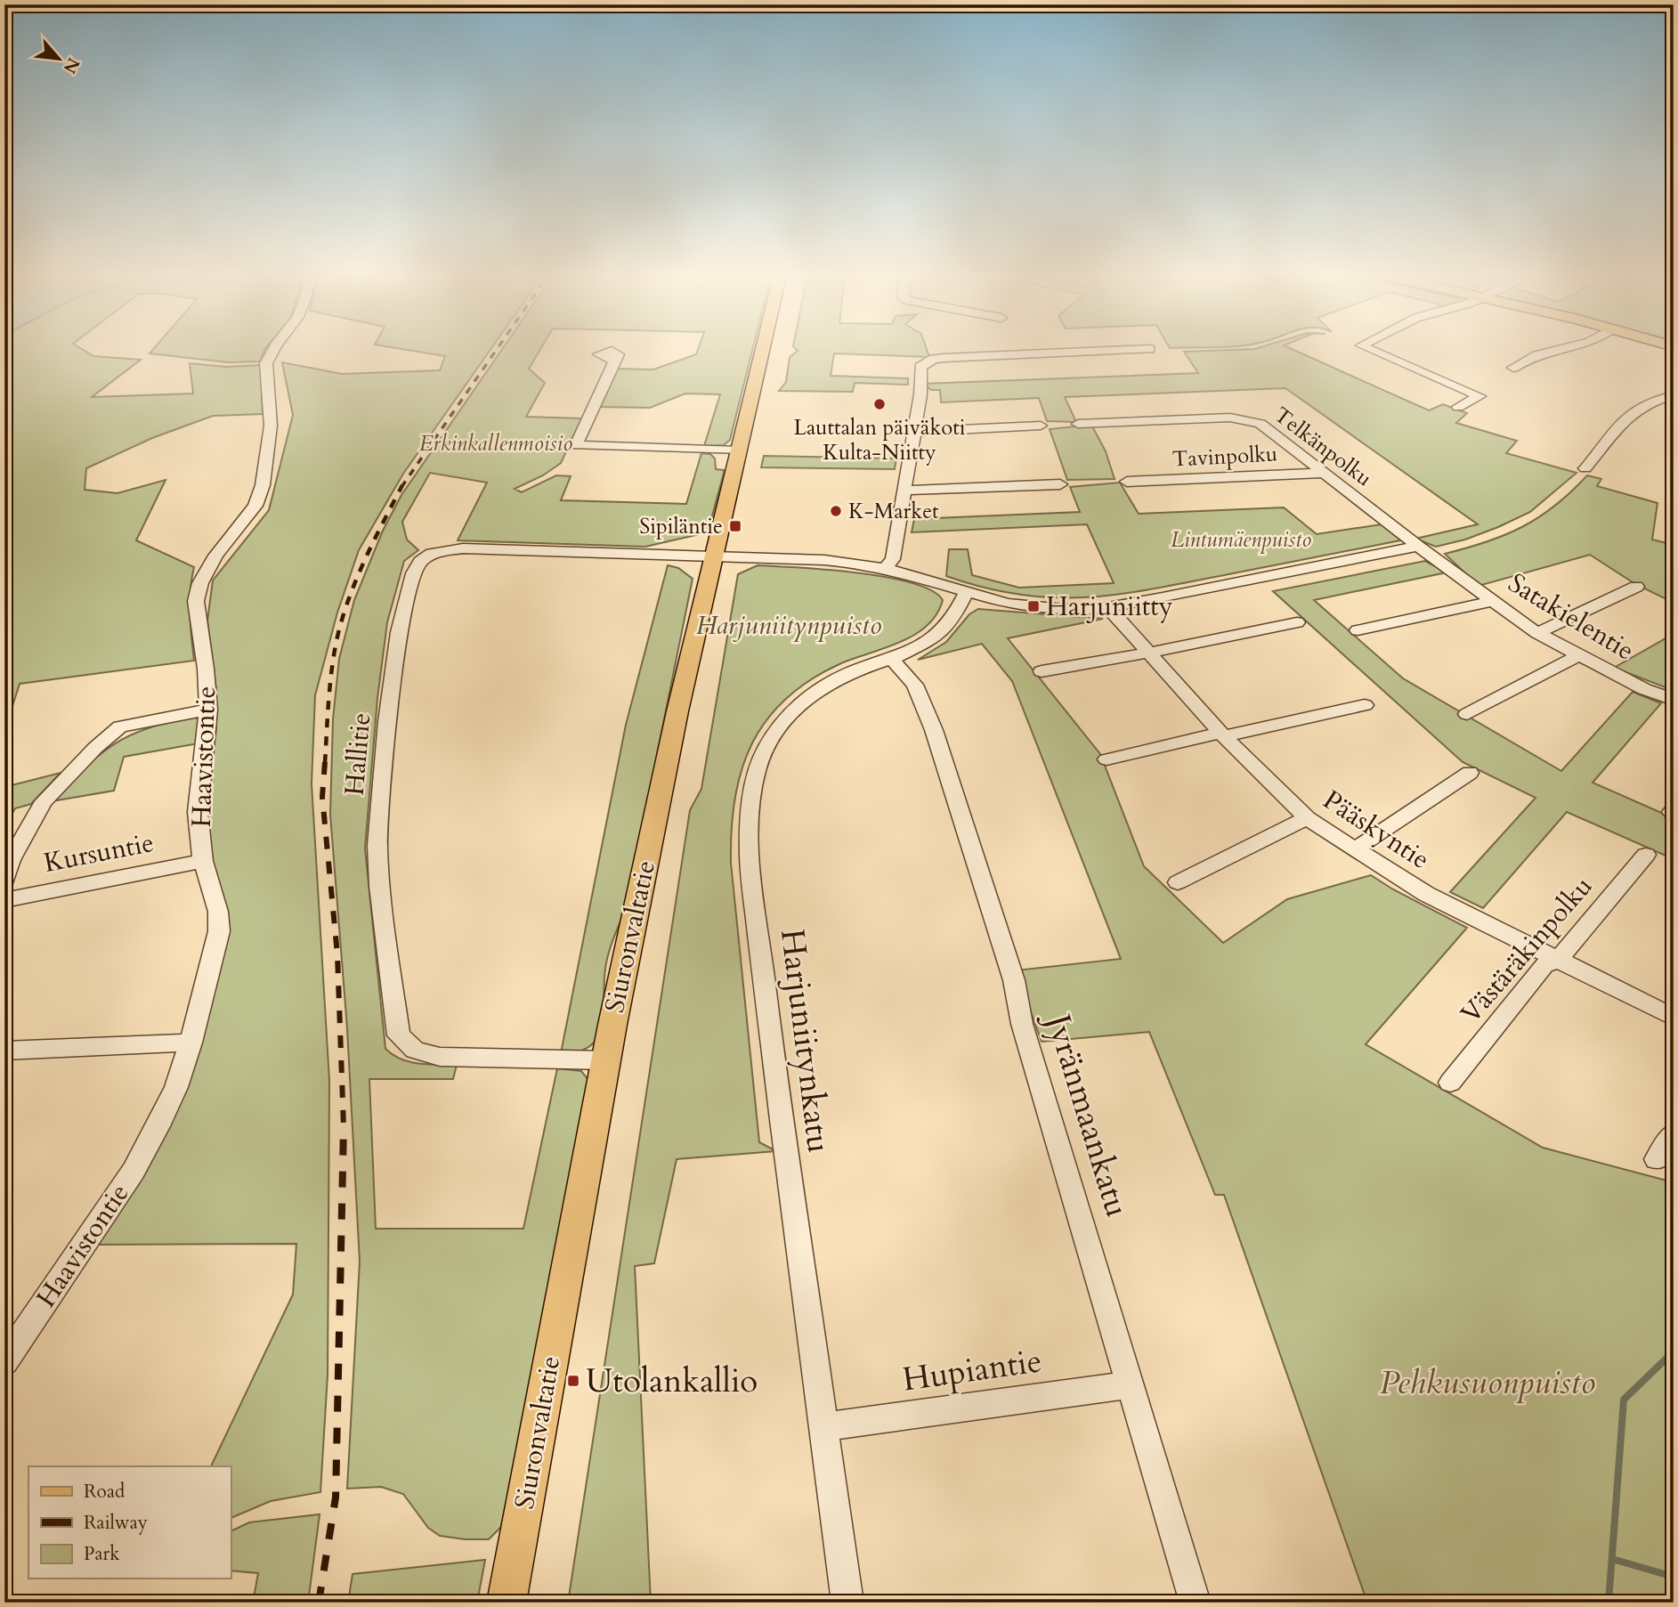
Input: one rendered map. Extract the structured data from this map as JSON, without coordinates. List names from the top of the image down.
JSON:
{
  "streets": {
    "main road": ["Siuronvaltatie"],
    "street": [
      "Telkänpolku",
      "Tavinpolku",
      "Satakielentie",
      "Hallitie",
      "Haavistontie",
      "Pääskyntie",
      "Kursuntie",
      "Västäräkinpolku",
      "Harjuniitynkatu",
      "Jyränmaankatu",
      "Hupiantie"
    ]
  },
  "crossings": [
    ["Telkänpolku", "Tavinpolku"],
    ["Telkänpolku", "Satakielentie"],
    ["Hallitie", "Siuronvaltatie"],
    ["Haavistontie", "Kursuntie"],
    ["Pääskyntie", "Västäräkinpolku"],
    ["Harjuniitynkatu", "Jyränmaankatu"],
    ["Harjuniitynkatu", "Hupiantie"],
    ["Jyränmaankatu", "Hupiantie"]
  ],
  "parks": [
    "Erkinkallenmoisio",
    "Lintumäenpuisto",
    "Harjuniitynpuisto",
    "Pehkusuonpuisto"
  ],
  "places": {
    "other": ["Lauttalan päiväkoti Kulta-Niitty", "K-Market"],
    "transit": ["Sipiläntie", "Harjuniitty", "Utolankallio"]
  },
  "legend": ["Road", "Railway", "Park"],
  "north": "bottom right"
}
